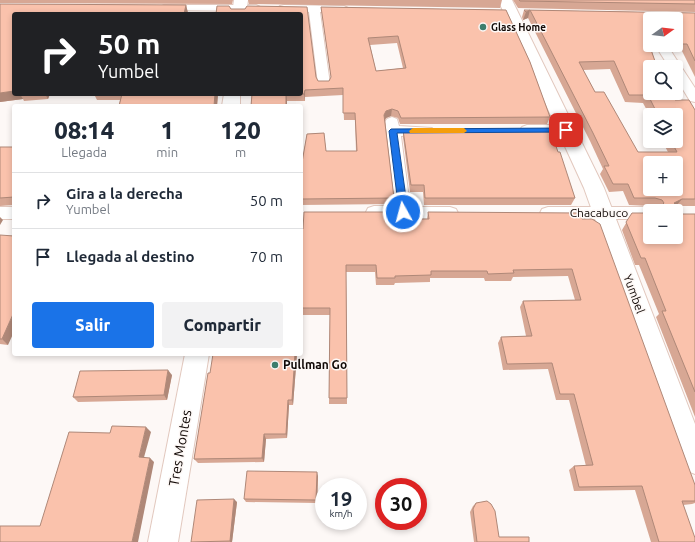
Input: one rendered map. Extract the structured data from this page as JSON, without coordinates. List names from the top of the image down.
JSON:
{
  "streets": {
    "street": ["Chacabuco", "Yumbel", "Tres Montes"]
  },
  "crossings": [
    ["Chacabuco", "Yumbel"]
  ],
  "places": ["Glass Home", "Pullman Go"],
  "north": "right",
  "page": {
    "map_buttons": ["+", "−"],
    "turn": ["50 m", "Yumbel"],
    "eta": [
      "08:14",
      "Llegada",
      "1",
      "min",
      "120",
      "m"
    ],
    "list": [
      {
        "name": "Gira a la derecha",
        "note": "Yumbel",
        "value": "50 m"
      },
      {
        "name": "Llegada al destino",
        "value": "70 m"
      }
    ],
    "buttons": ["Salir", "Compartir"],
    "speed": "19 km/h",
    "limit": "30"
  }
}
